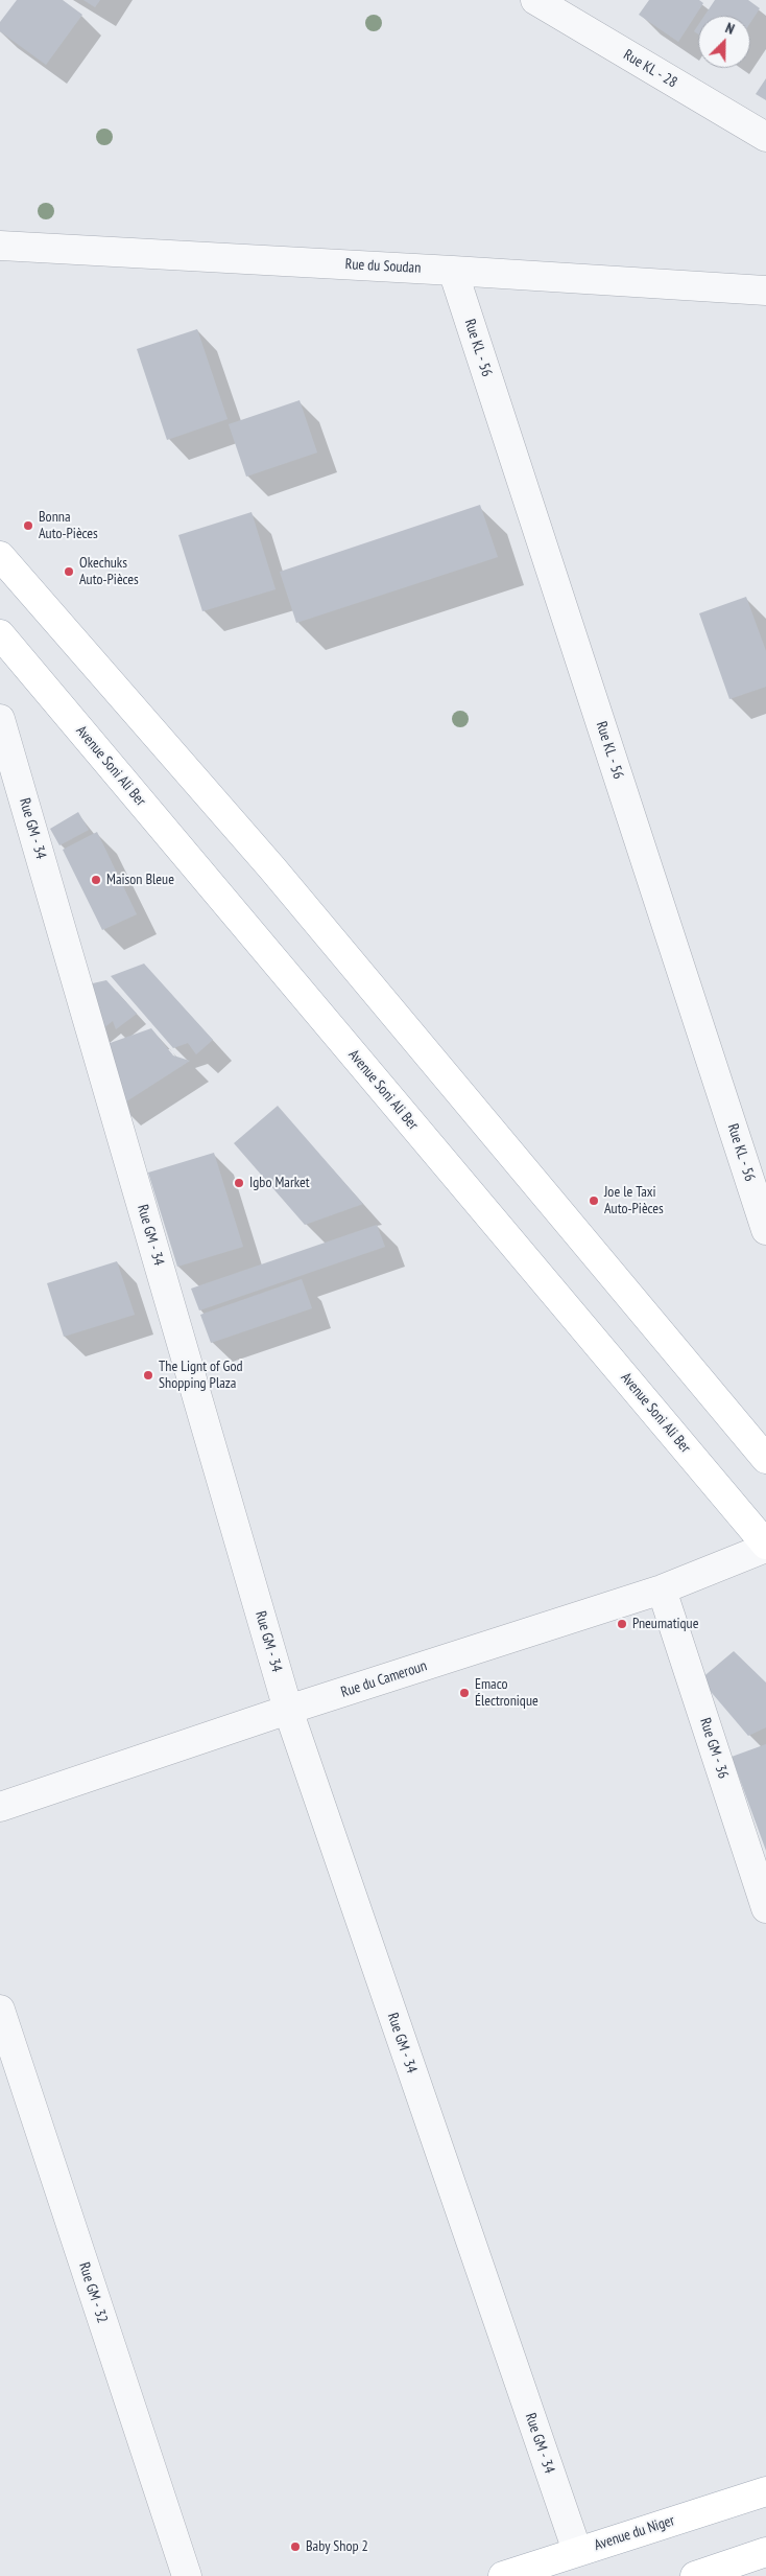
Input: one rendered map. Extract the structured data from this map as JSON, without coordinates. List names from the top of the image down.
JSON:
{
  "streets": {
    "main road": ["Avenue Soni Ali Ber", "Avenue du Niger"],
    "street": [
      "Rue KL - 28",
      "Rue du Soudan",
      "Rue KL - 56",
      "Rue GM - 34",
      "Rue du Cameroun",
      "Rue GM - 36",
      "Rue GM - 32"
    ]
  },
  "crossings": [
    ["Rue du Soudan", "Rue KL - 56"],
    ["Avenue Soni Ali Ber", "Rue du Cameroun"],
    ["Rue GM - 34", "Rue du Cameroun"],
    ["Rue GM - 34", "Avenue du Niger"],
    ["Rue du Cameroun", "Rue GM - 36"]
  ],
  "places": [
    "Bonna Auto-Pièces",
    "Okechuks Auto-Pièces",
    "Maison Bleue",
    "Igbo Market",
    "Joe le Taxi Auto-Pièces",
    "The Lignt of God Shopping Plaza",
    "Pneumatique",
    "Emaco Électronique",
    "Baby Shop 2"
  ],
  "north": "top right"
}
